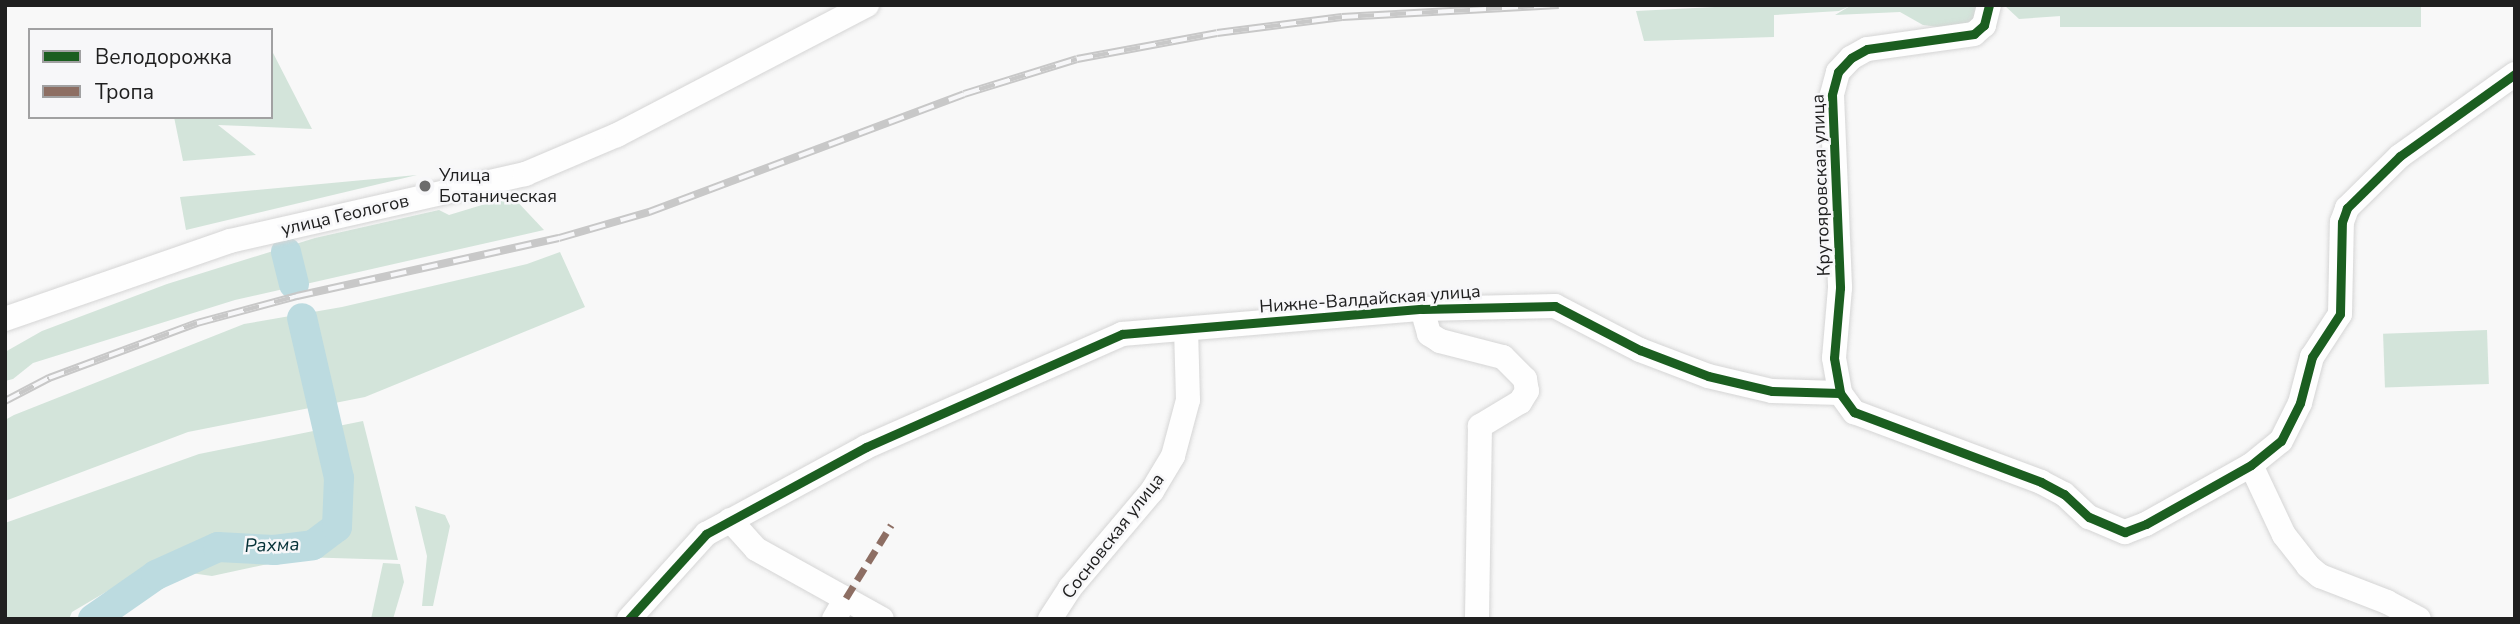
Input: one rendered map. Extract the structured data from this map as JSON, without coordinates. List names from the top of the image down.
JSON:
{
  "streets": {
    "street": [
      "Крутояровская улица",
      "улица Геологов",
      "Нижне-Валдайская улица",
      "Сосновская улица"
    ]
  },
  "crossings": [
    ["Крутояровская улица", "Нижне-Валдайская улица"],
    ["Нижне-Валдайская улица", "Сосновская улица"]
  ],
  "water": ["Рахма"],
  "places": ["Улица Ботаническая"],
  "legend": ["Велодорожка", "Тропа"]
}
